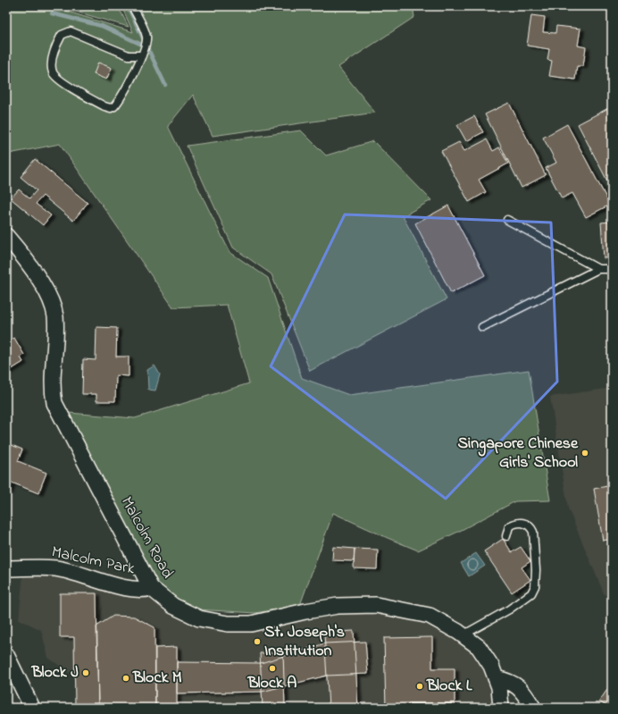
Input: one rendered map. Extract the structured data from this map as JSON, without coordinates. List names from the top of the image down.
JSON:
{
  "streets": {
    "street": ["Malcolm Road", "Malcolm Park"]
  },
  "crossings": [
    ["Malcolm Road", "Malcolm Park"]
  ],
  "places": [
    "Singapore Chinese Girls' School",
    "St. Joseph's Institution",
    "Block A",
    "Block J",
    "Block M",
    "Block L"
  ]
}
